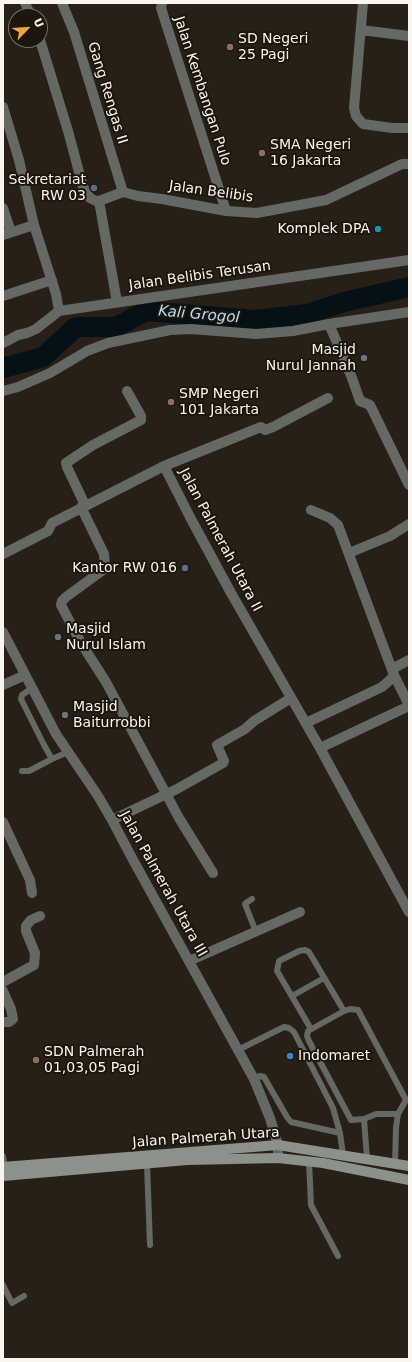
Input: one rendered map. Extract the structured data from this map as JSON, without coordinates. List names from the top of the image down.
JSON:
{
  "streets": {
    "main road": ["Jalan Palmerah Utara"],
    "street": [
      "Jalan Kembangan Pulo",
      "Gang Rengas II",
      "Jalan Belibis",
      "Jalan Belibis Terusan",
      "Jalan Palmerah Utara II",
      "Jalan Palmerah Utara III"
    ]
  },
  "crossings": [
    ["Jalan Kembangan Pulo", "Jalan Belibis"],
    ["Gang Rengas II", "Jalan Belibis"],
    ["Jalan Palmerah Utara III", "Jalan Palmerah Utara"]
  ],
  "water": ["Kali Grogol"],
  "places": [
    "SD Negeri 25 Pagi",
    "SMA Negeri 16 Jakarta",
    "Sekretariat RW 03",
    "Komplek DPA",
    "Masjid Nurul Jannah",
    "SMP Negeri 101 Jakarta",
    "Kantor RW 016",
    "Masjid Nurul Islam",
    "Masjid Baiturrobbi",
    "Indomaret",
    "SDN Palmerah 01,03,05 Pagi"
  ],
  "north": "top right"
}
